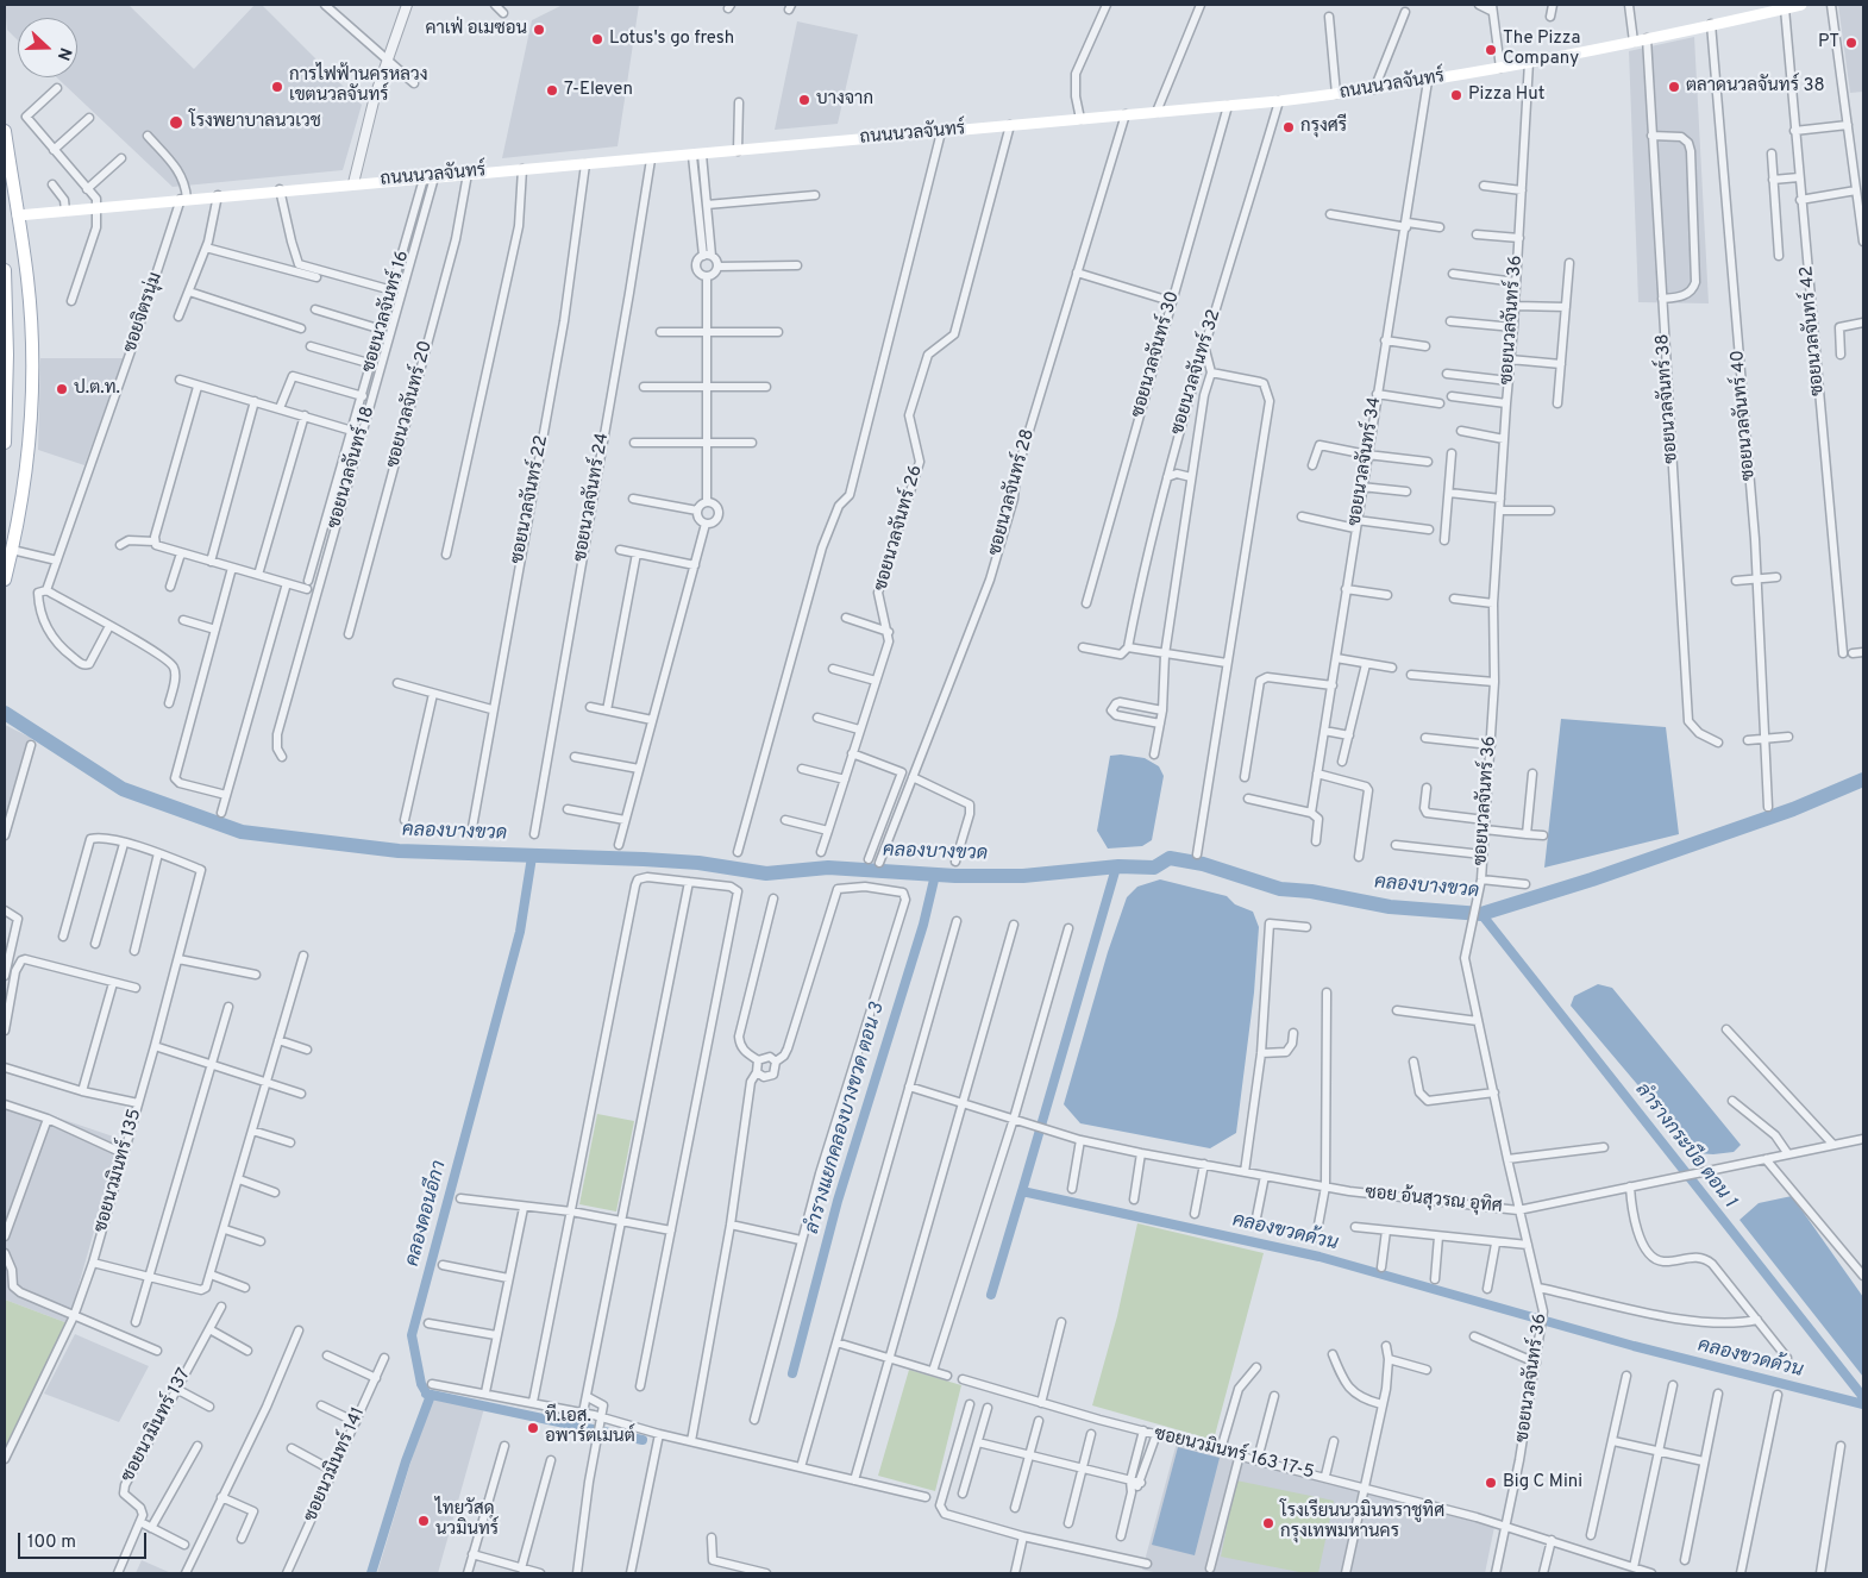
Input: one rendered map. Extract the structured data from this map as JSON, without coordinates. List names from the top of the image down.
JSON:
{
  "streets": {
    "main road": ["ถนนนวลจันทร์"],
    "street": [
      "ซอยนวลจันทร์ 16",
      "ซอยจิตรนุ่ม",
      "ซอยนวลจันทร์ 36",
      "ซอยนวลจันทร์ 42",
      "ซอยนวลจันทร์ 30",
      "ซอยนวลจันทร์ 32",
      "ซอยนวลจันทร์ 38",
      "ซอยนวลจันทร์ 20",
      "ซอยนวลจันทร์ 40",
      "ซอยนวลจันทร์ 34",
      "ซอยนวลจันทร์ 18",
      "ซอยนวลจันทร์ 28",
      "ซอยนวลจันทร์ 24",
      "ซอยนวลจันทร์ 22",
      "ซอยนวลจันทร์ 26",
      "ซอยนวมินทร์ 135",
      "ซอย อ้นสุวรณ อุทิศ",
      "ซอยนวมินทร์ 137",
      "ซอยนวมินทร์ 163 17-5",
      "ซอยนวมินทร์ 141"
    ]
  },
  "crossings": [
    ["ถนนนวลจันทร์", "ซอยนวลจันทร์ 16"],
    ["ถนนนวลจันทร์", "ซอยจิตรนุ่ม"],
    ["ถนนนวลจันทร์", "ซอยนวลจันทร์ 36"],
    ["ถนนนวลจันทร์", "ซอยนวลจันทร์ 42"],
    ["ถนนนวลจันทร์", "ซอยนวลจันทร์ 30"],
    ["ถนนนวลจันทร์", "ซอยนวลจันทร์ 32"],
    ["ถนนนวลจันทร์", "ซอยนวลจันทร์ 38"],
    ["ถนนนวลจันทร์", "ซอยนวลจันทร์ 20"],
    ["ถนนนวลจันทร์", "ซอยนวลจันทร์ 40"],
    ["ถนนนวลจันทร์", "ซอยนวลจันทร์ 34"],
    ["ถนนนวลจันทร์", "ซอยนวลจันทร์ 18"],
    ["ถนนนวลจันทร์", "ซอยนวลจันทร์ 28"],
    ["ถนนนวลจันทร์", "ซอยนวลจันทร์ 24"],
    ["ถนนนวลจันทร์", "ซอยนวลจันทร์ 22"],
    ["ถนนนวลจันทร์", "ซอยนวลจันทร์ 26"],
    ["ซอยนวลจันทร์ 16", "ซอยนวลจันทร์ 18"],
    ["ซอยนวลจันทร์ 36", "ซอย อ้นสุวรณ อุทิศ"],
    ["ซอยนวลจันทร์ 36", "ซอยนวมินทร์ 163 17-5"]
  ],
  "water": [
    "คลองบางขวด",
    "ลำรางแยกคลองบางขวด ตอน 3",
    "ลำรางกระบือ ตอน 1",
    "คลองดอนอีกา",
    "คลองขวดด้วน"
  ],
  "places": [
    "คาเฟ่ อเมซอน",
    "Lotus's go fresh",
    "PT",
    "The Pizza Company",
    "การไฟฟ้านครหลวง เขตนวลจันทร์",
    "ตลาดนวลจันทร์ 38",
    "7-Eleven",
    "Pizza Hut",
    "บางจาก",
    "โรงพยาบาลนวเวช",
    "กรุงศรี",
    "ป.ต.ท.",
    "ที.เอส. อพาร์ตเมนต์",
    "Big C Mini",
    "ไทยวัสดุ นวมินทร์",
    "โรงเรียนนวมินทราชูทิศ กรุงเทพมหานคร"
  ],
  "scale_bar": "100 m",
  "north": "right"
}
